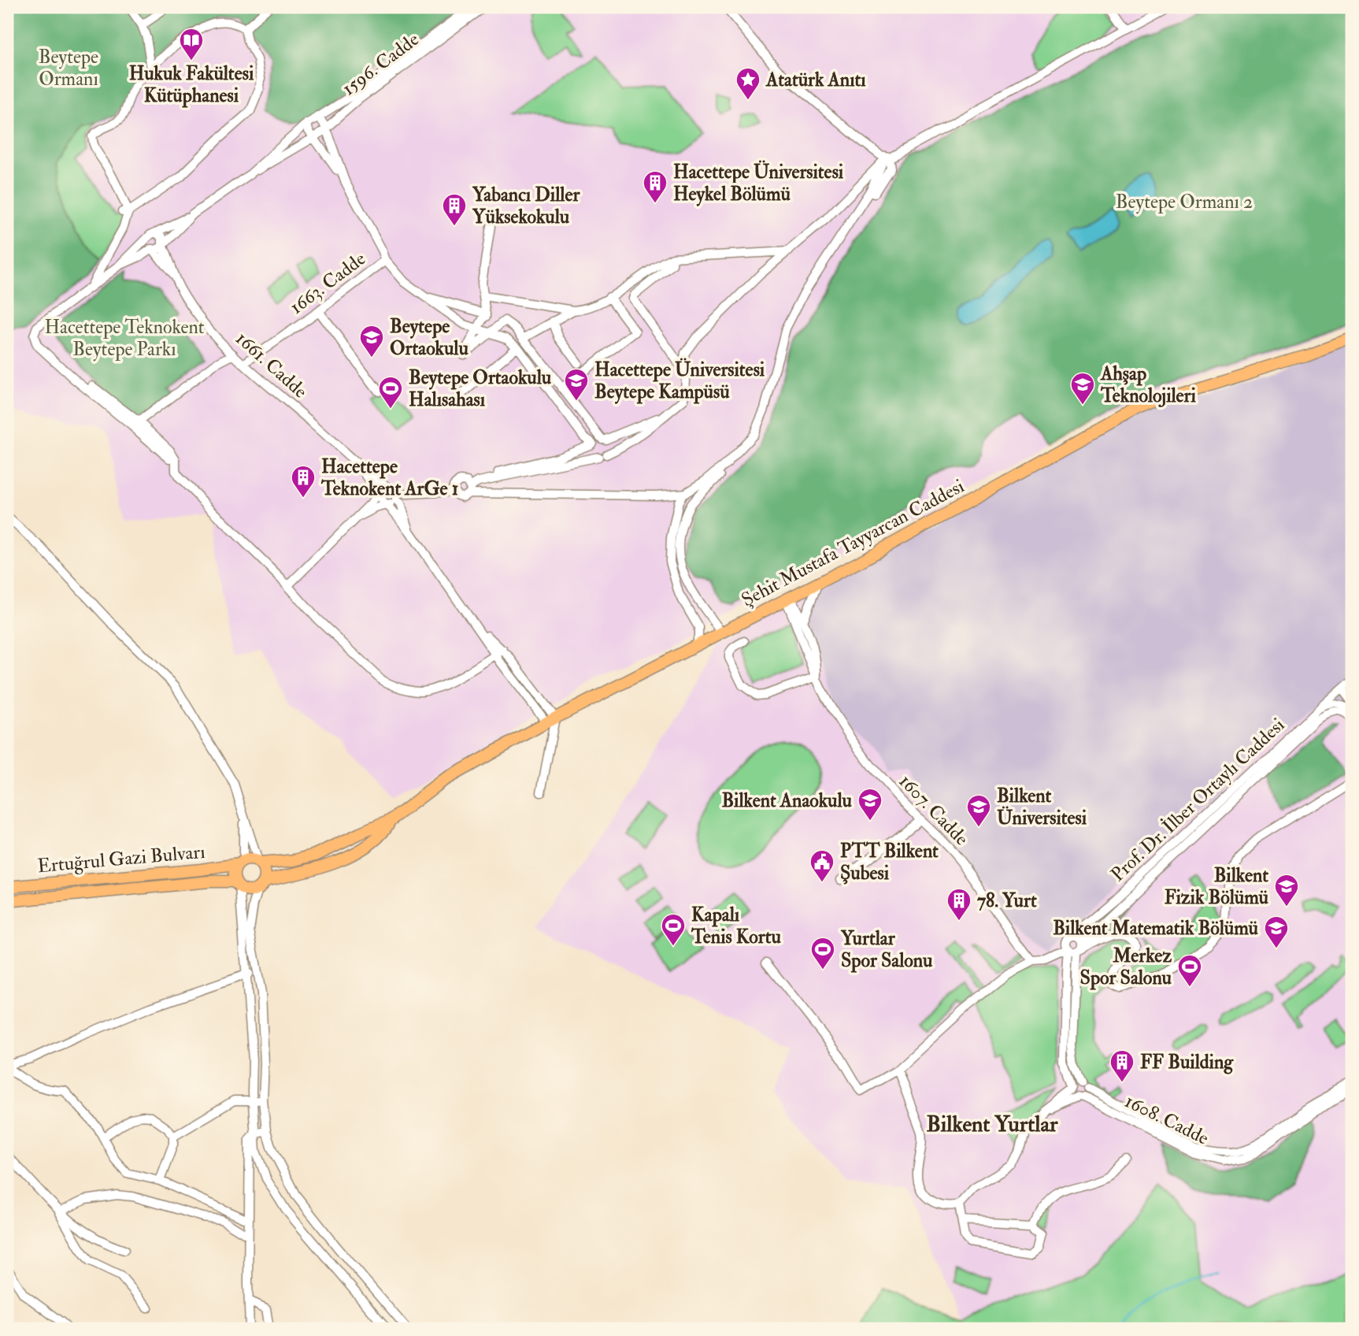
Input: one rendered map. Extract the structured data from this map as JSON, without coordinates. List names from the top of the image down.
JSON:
{
  "streets": {
    "main road": ["Şehit Mustafa Tayyarcan Caddesi", "Ertuğrul Gazi Bulvarı"],
    "street": [
      "1596. Cadde",
      "1663. Cadde",
      "1661. Cadde",
      "Prof. Dr. İlber Ortaylı Caddesi",
      "1607. Cadde",
      "1608. Cadde"
    ]
  },
  "crossings": [
    ["1596. Cadde", "1663. Cadde"],
    ["1663. Cadde", "1661. Cadde"],
    ["1661. Cadde", "Şehit Mustafa Tayyarcan Caddesi"],
    ["Şehit Mustafa Tayyarcan Caddesi", "1607. Cadde"],
    ["Şehit Mustafa Tayyarcan Caddesi", "Ertuğrul Gazi Bulvarı"]
  ],
  "districts": ["Bilkent Yurtlar"],
  "parks": ["Beytepe Ormanı", "Beytepe Ormanı 2", "Hacettepe Teknokent Beytepe Parkı"],
  "places": {
    "library": ["Hukuk Fakültesi Kütüphanesi"],
    "place": ["Atatürk Anıtı"],
    "building": [
      "Hacettepe Üniversitesi Heykel Bölümü",
      "Yabancı Diller Yüksekokulu",
      "Hacettepe Teknokent ArGe 1",
      "78. Yurt",
      "FF Building"
    ],
    "school or university": [
      "Beytepe Ortaokulu",
      "Hacettepe Üniversitesi Beytepe Kampüsü",
      "Ahşap Teknolojileri",
      "Bilkent Anaokulu",
      "Bilkent Üniversitesi",
      "Bilkent Fizik Bölümü",
      "Bilkent Matematik Bölümü"
    ],
    "sports": [
      "Beytepe Ortaokulu Halısahası",
      "Kapalı Tenis Kortu",
      "Yurtlar Spor Salonu",
      "Merkez Spor Salonu"
    ],
    "public building": ["PTT Bilkent Şubesi"]
  }
}
